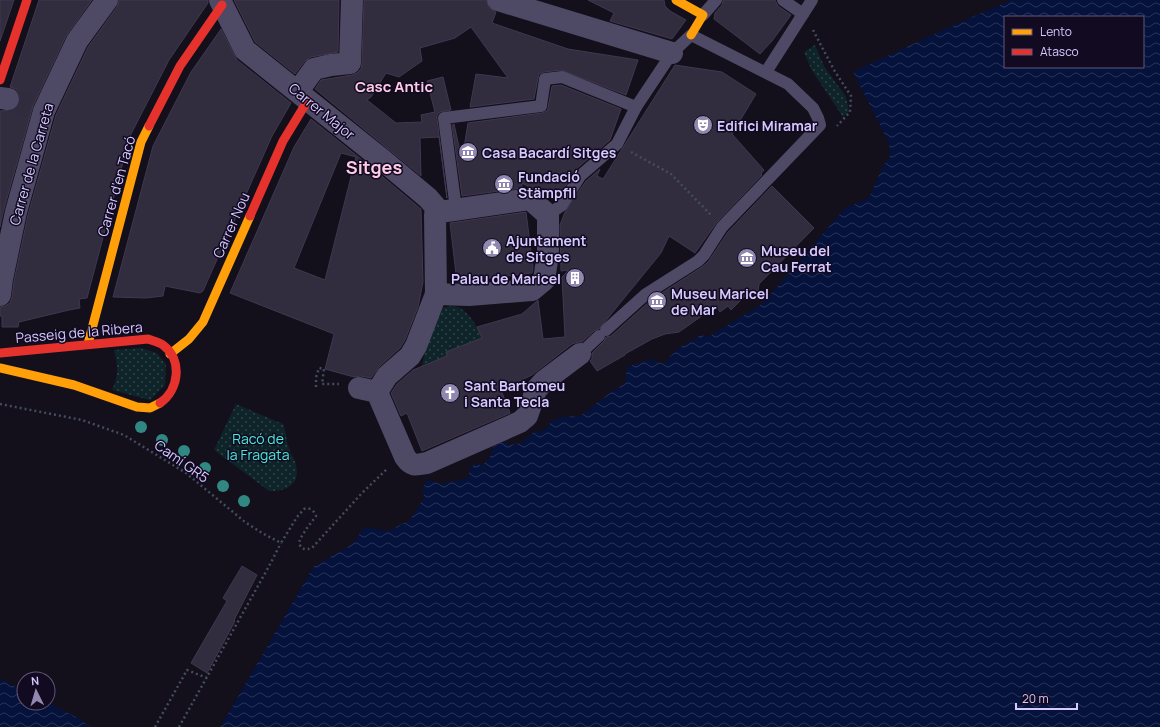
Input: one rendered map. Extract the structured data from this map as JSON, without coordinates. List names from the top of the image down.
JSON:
{
  "streets": {
    "street": [
      "Carrer Major",
      "Carrer de la Carreta",
      "Carrer d'en Tacó",
      "Carrer Nou",
      "Passeig de la Ribera"
    ],
    "path": ["Camí GR5"]
  },
  "crossings": [
    ["Carrer Major", "Carrer d'en Tacó"],
    ["Carrer Major", "Carrer Nou"],
    ["Carrer d'en Tacó", "Passeig de la Ribera"],
    ["Carrer Nou", "Passeig de la Ribera"]
  ],
  "districts": ["Casc Antic", "Sitges"],
  "parks": ["Racó de la Fragata"],
  "places": {
    "theatre": ["Edifici Miramar"],
    "museum": [
      "Casa Bacardí Sitges",
      "Fundació Stämpfli",
      "Museu del Cau Ferrat",
      "Museu Maricel de Mar"
    ],
    "public building": ["Ajuntament de Sitges"],
    "building": ["Palau de Maricel"],
    "church": ["Sant Bartomeu i Santa Tecla"]
  },
  "legend": ["Lento", "Atasco"],
  "scale_bar": "20 m",
  "north": "top"
}
